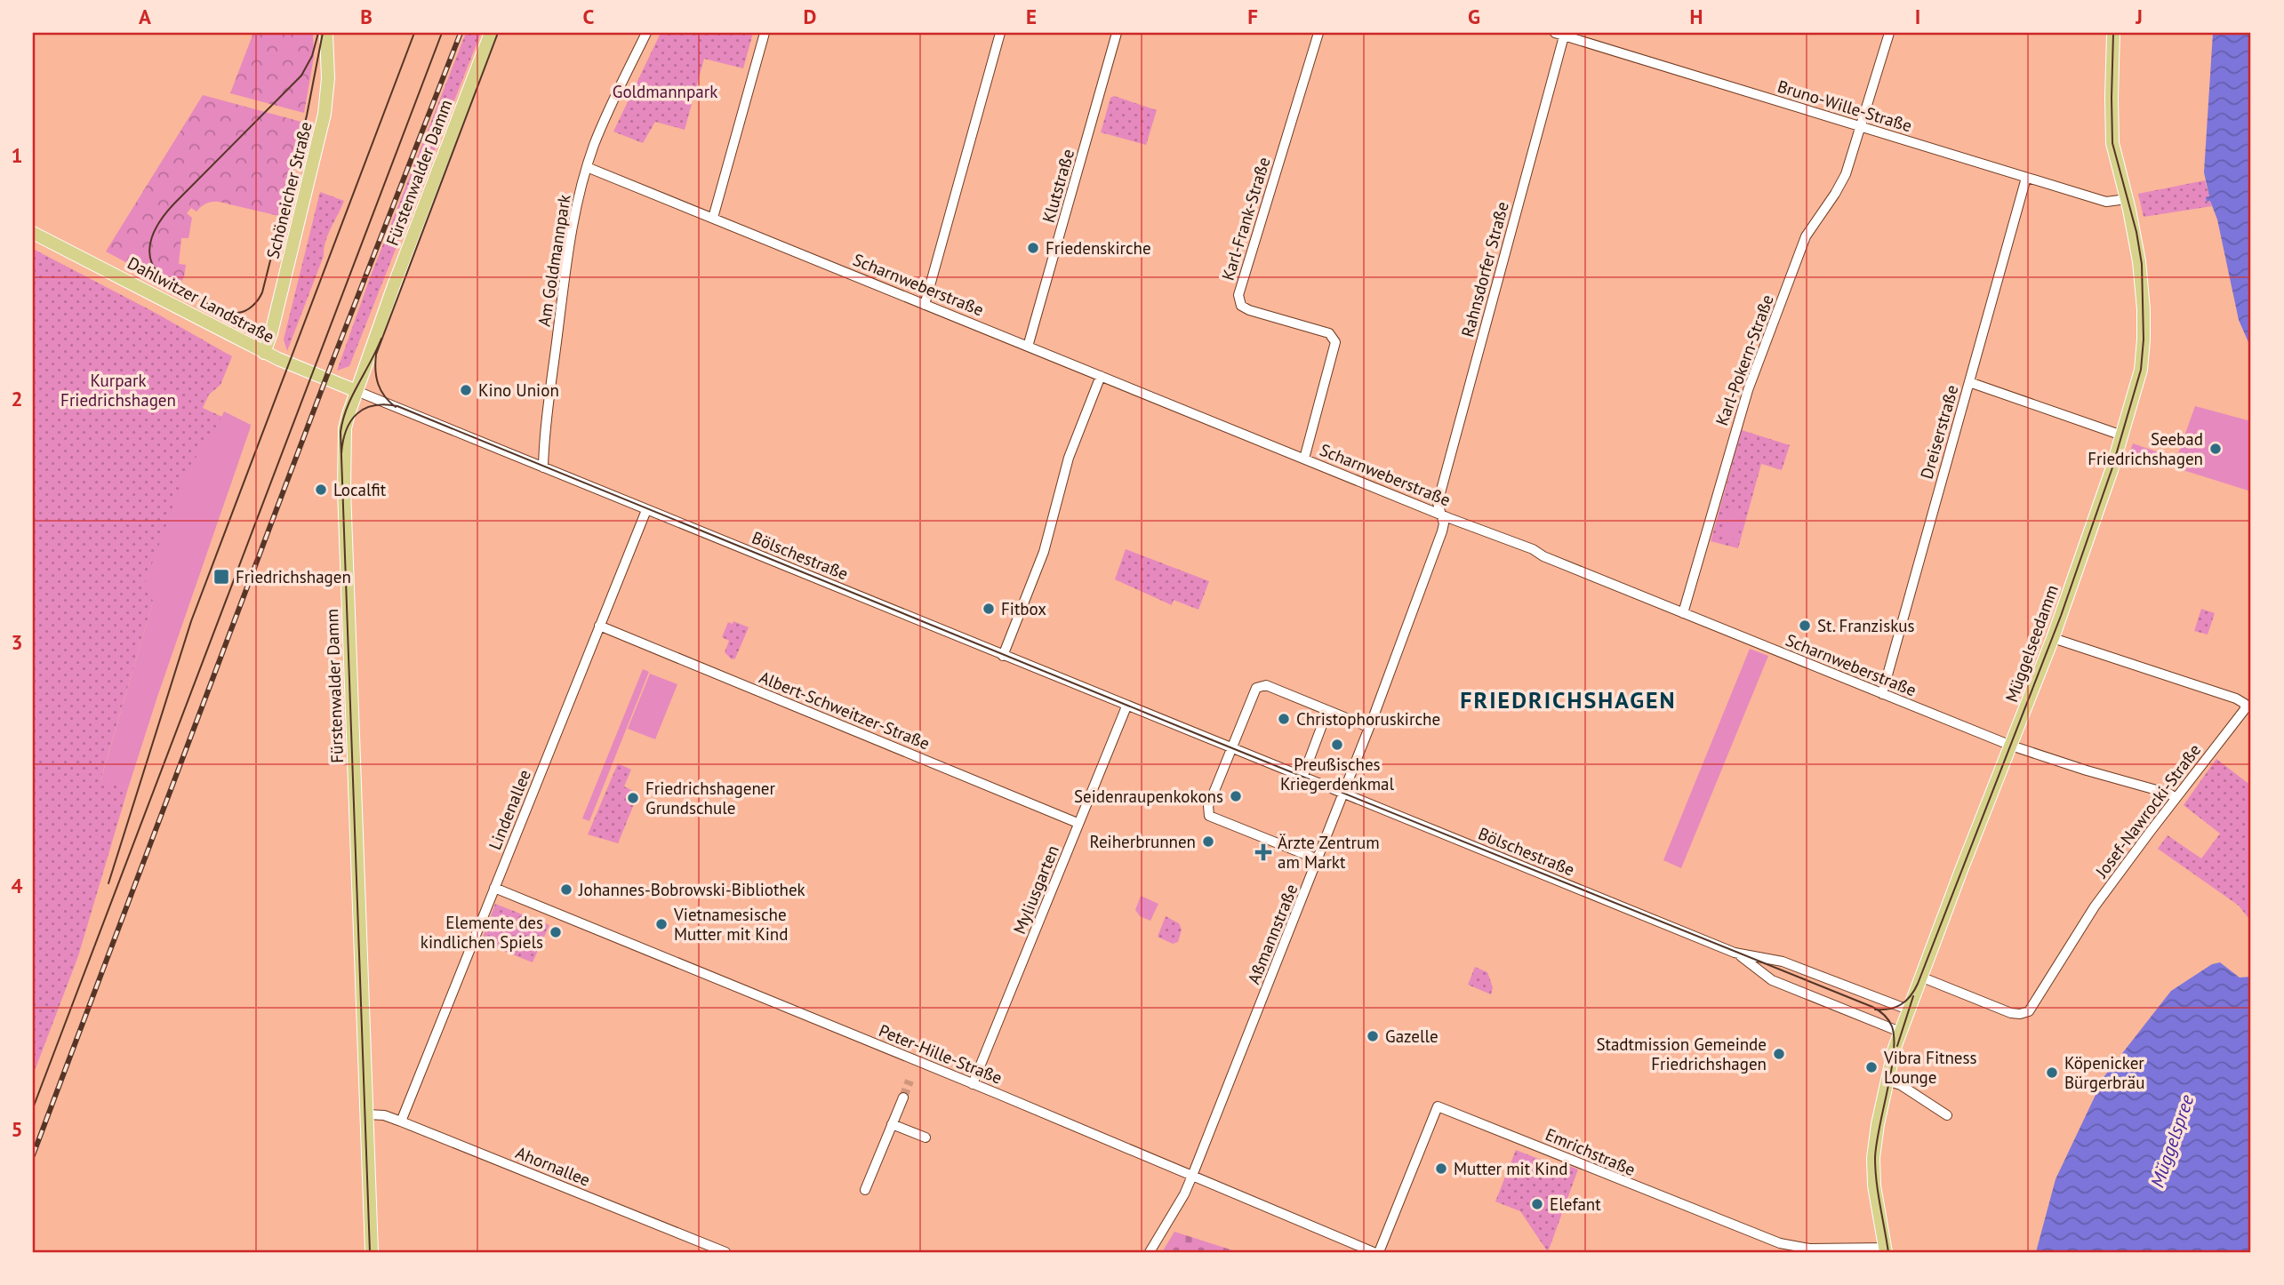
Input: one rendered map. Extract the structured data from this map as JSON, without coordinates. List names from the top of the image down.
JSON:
{
  "streets": {
    "main road": [
      "Fürstenwalder Damm",
      "Schöneicher Straße",
      "Dahlwitzer Landstraße",
      "Müggelseedamm"
    ],
    "street": [
      "Bruno-Wille-Straße",
      "Klutstraße",
      "Karl-Frank-Straße",
      "Am Goldmannpark",
      "Rahnsdorfer Straße",
      "Scharnweberstraße",
      "Karl-Pokern-Straße",
      "Dreiserstraße",
      "Bölschestraße",
      "Albert-Schweitzer-Straße",
      "Lindenallee",
      "Josef-Nawrocki-Straße",
      "Myliusgarten",
      "Aßmannstraße",
      "Peter-Hille-Straße",
      "Emrichstraße",
      "Ahornallee"
    ]
  },
  "crossings": [
    ["Bruno-Wille-Straße", "Rahnsdorfer Straße"],
    ["Bruno-Wille-Straße", "Karl-Pokern-Straße"],
    ["Bruno-Wille-Straße", "Dreiserstraße"],
    ["Bruno-Wille-Straße", "Müggelseedamm"],
    ["Fürstenwalder Damm", "Dahlwitzer Landstraße"],
    ["Fürstenwalder Damm", "Bölschestraße"],
    ["Fürstenwalder Damm", "Ahornallee"],
    ["Klutstraße", "Scharnweberstraße"],
    ["Schöneicher Straße", "Dahlwitzer Landstraße"],
    ["Karl-Frank-Straße", "Scharnweberstraße"],
    ["Am Goldmannpark", "Scharnweberstraße"],
    ["Am Goldmannpark", "Bölschestraße"],
    ["Rahnsdorfer Straße", "Scharnweberstraße"],
    ["Rahnsdorfer Straße", "Aßmannstraße"],
    ["Scharnweberstraße", "Karl-Pokern-Straße"],
    ["Scharnweberstraße", "Dreiserstraße"],
    ["Scharnweberstraße", "Müggelseedamm"],
    ["Scharnweberstraße", "Josef-Nawrocki-Straße"],
    ["Scharnweberstraße", "Aßmannstraße"],
    ["Dahlwitzer Landstraße", "Bölschestraße"],
    ["Bölschestraße", "Müggelseedamm"],
    ["Bölschestraße", "Lindenallee"],
    ["Bölschestraße", "Myliusgarten"],
    ["Bölschestraße", "Aßmannstraße"],
    ["Müggelseedamm", "Josef-Nawrocki-Straße"],
    ["Müggelseedamm", "Emrichstraße"],
    ["Albert-Schweitzer-Straße", "Lindenallee"],
    ["Albert-Schweitzer-Straße", "Myliusgarten"],
    ["Lindenallee", "Peter-Hille-Straße"],
    ["Lindenallee", "Ahornallee"],
    ["Myliusgarten", "Peter-Hille-Straße"],
    ["Aßmannstraße", "Peter-Hille-Straße"]
  ],
  "districts": ["FRIEDRICHSHAGEN"],
  "water": ["Müggelspree"],
  "parks": ["Goldmannpark", "Kurpark Friedrichshagen"],
  "places": {
    "other": [
      "Friedenskirche",
      "Kino Union",
      "Seebad Friedrichshagen",
      "Localfit",
      "Fitbox",
      "St. Franziskus",
      "Christophoruskirche",
      "Preußisches Kriegerdenkmal",
      "Seidenraupenkokons",
      "Friedrichshagener Grundschule",
      "Reiherbrunnen",
      "Johannes-Bobrowski-Bibliothek",
      "Vietnamesische Mutter mit Kind",
      "Elemente des kindlichen Spiels",
      "Gazelle",
      "Stadtmission Gemeinde Friedrichshagen",
      "Vibra Fitness Lounge",
      "Köpenicker Bürgerbräu",
      "Mutter mit Kind",
      "Elefant"
    ],
    "transit": ["Friedrichshagen"],
    "health": ["Ärzte Zentrum am Markt"]
  },
  "grid": {
    "columns": [
      "A",
      "B",
      "C",
      "D",
      "E",
      "F",
      "G",
      "H",
      "I",
      "J"
    ],
    "rows": [
      "1",
      "2",
      "3",
      "4",
      "5"
    ]
  }
}
